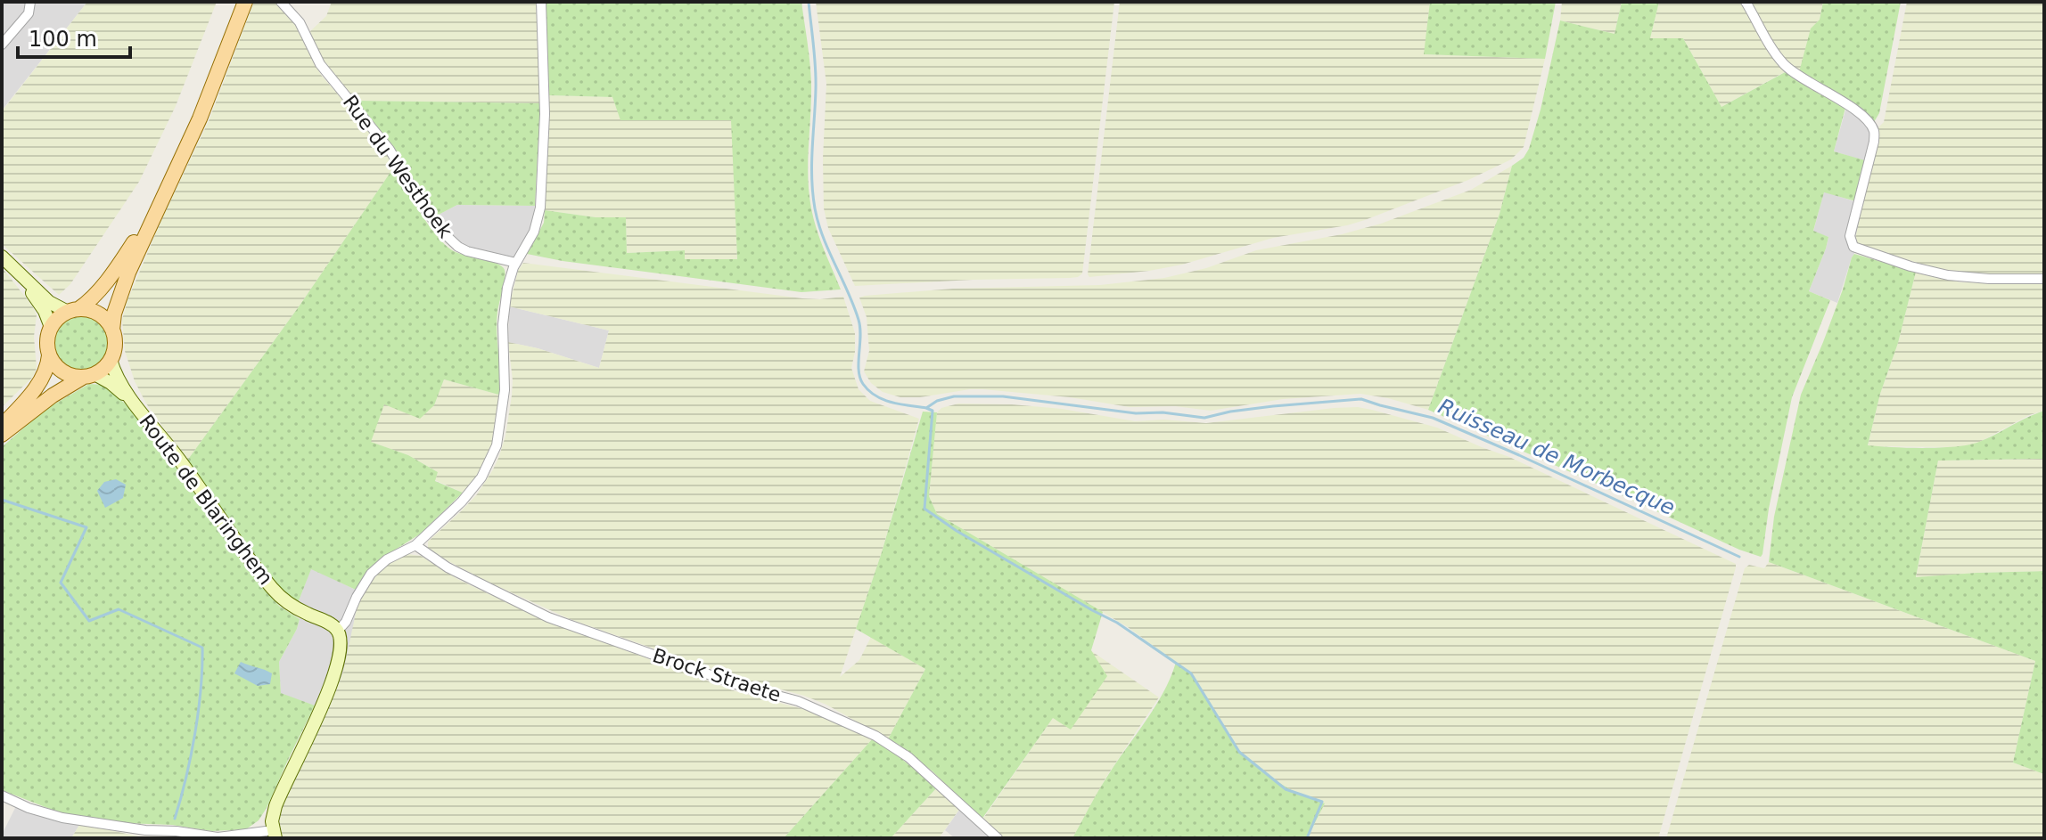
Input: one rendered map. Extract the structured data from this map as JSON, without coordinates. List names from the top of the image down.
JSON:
{
  "streets": {
    "street": ["Rue du Westhoek", "Route de Blaringhem", "Brock Straete"]
  },
  "water": ["Ruisseau de Morbecque"],
  "scale_bar": "100 m"
}
